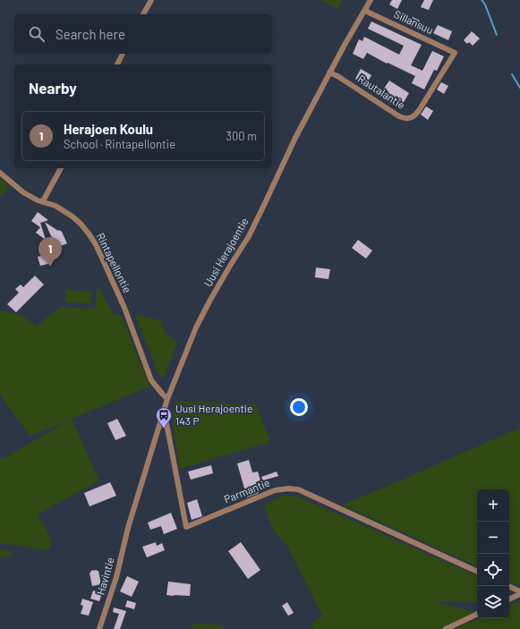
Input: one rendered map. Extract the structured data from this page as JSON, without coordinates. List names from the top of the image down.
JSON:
{
  "streets": {
    "street": [
      "Sillansuu",
      "Rautalantie",
      "Uusi Herajoentie",
      "Rintapellontie",
      "Parmantie",
      "Havintie"
    ]
  },
  "crossings": [
    ["Sillansuu", "Rautalantie"],
    ["Sillansuu", "Uusi Herajoentie"],
    ["Rautalantie", "Uusi Herajoentie"],
    ["Uusi Herajoentie", "Rintapellontie"],
    ["Uusi Herajoentie", "Parmantie"],
    ["Uusi Herajoentie", "Havintie"]
  ],
  "places": {
    "bus stop": ["Uusi Herajoentie 143 P"]
  },
  "page": {
    "search": "Search here",
    "heading": "Nearby",
    "list": [
      {
        "mark": "1",
        "name": "Herajoen Koulu",
        "note": "School · Rintapellontie",
        "value": "300 m"
      }
    ],
    "pins": "1",
    "map_buttons": ["+", "−"]
  }
}
